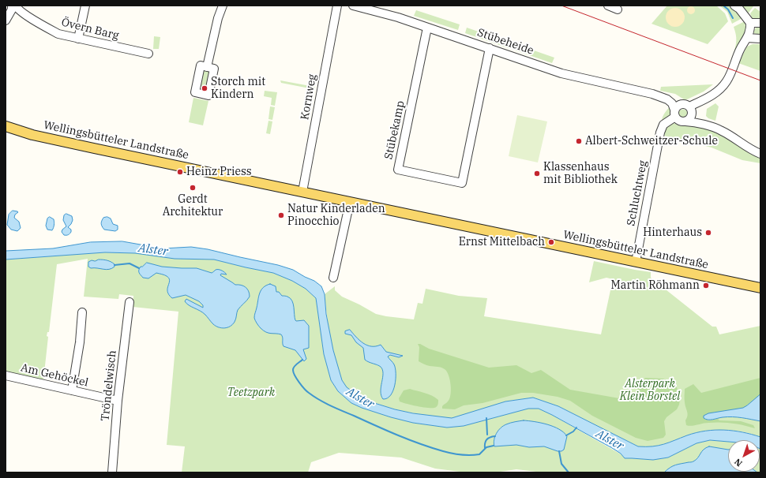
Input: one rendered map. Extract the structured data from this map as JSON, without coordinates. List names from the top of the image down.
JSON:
{
  "streets": {
    "main road": ["Wellingsbütteler Landstraße"],
    "street": [
      "Övern Barg",
      "Stübeheide",
      "Kornweg",
      "Stübekamp",
      "Schluchtweg",
      "Am Gehöckel",
      "Tröndelwisch"
    ]
  },
  "crossings": [
    ["Stübeheide", "Stübekamp"],
    ["Stübeheide", "Schluchtweg"],
    ["Kornweg", "Wellingsbütteler Landstraße"],
    ["Wellingsbütteler Landstraße", "Schluchtweg"],
    ["Am Gehöckel", "Tröndelwisch"]
  ],
  "water": ["Alster"],
  "parks": ["Alsterpark Klein Borstel", "Teetzpark"],
  "places": [
    "Storch mit Kindern",
    "Albert-Schweitzer-Schule",
    "Heinz Priess",
    "Klassenhaus mit Bibliothek",
    "Gerdt Architektur",
    "Natur Kinderladen Pinocchio",
    "Hinterhaus",
    "Ernst Mittelbach",
    "Martin Röhmann"
  ],
  "north": "bottom left"
}
